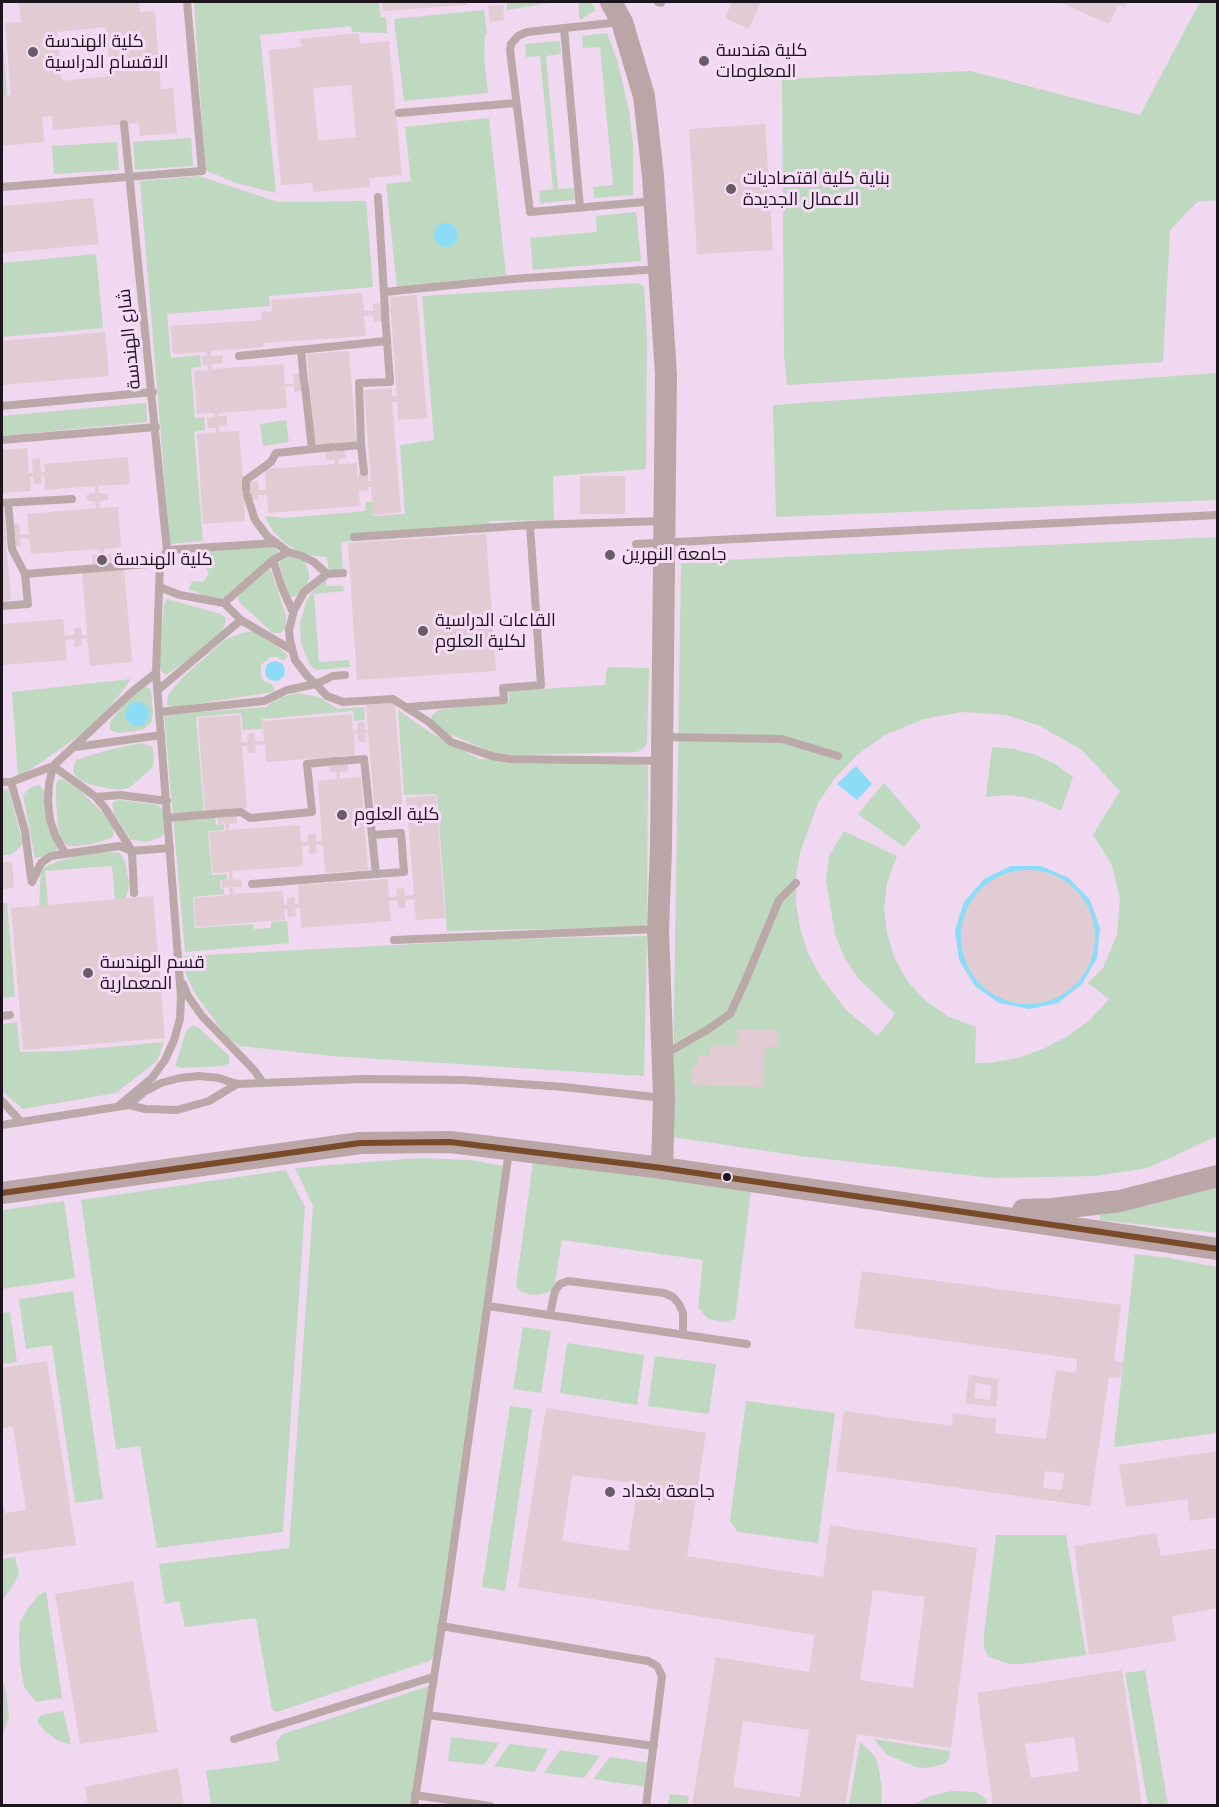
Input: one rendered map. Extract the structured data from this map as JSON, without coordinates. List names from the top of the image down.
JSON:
{
  "streets": {
    "lane": ["شارع الهندسة"]
  },
  "places": [
    "كلية الهندسة الاقسام الدراسية",
    "كلية هندسة المعلومات",
    "بناية كلية اقتصاديات الاعمال الجديدة",
    "جامعة النهرين",
    "كلية الهندسة",
    "القاعات الدراسية لكلية العلوم",
    "كلية العلوم",
    "قسم الهندسة المعمارية",
    "جامعة بغداد"
  ]
}
